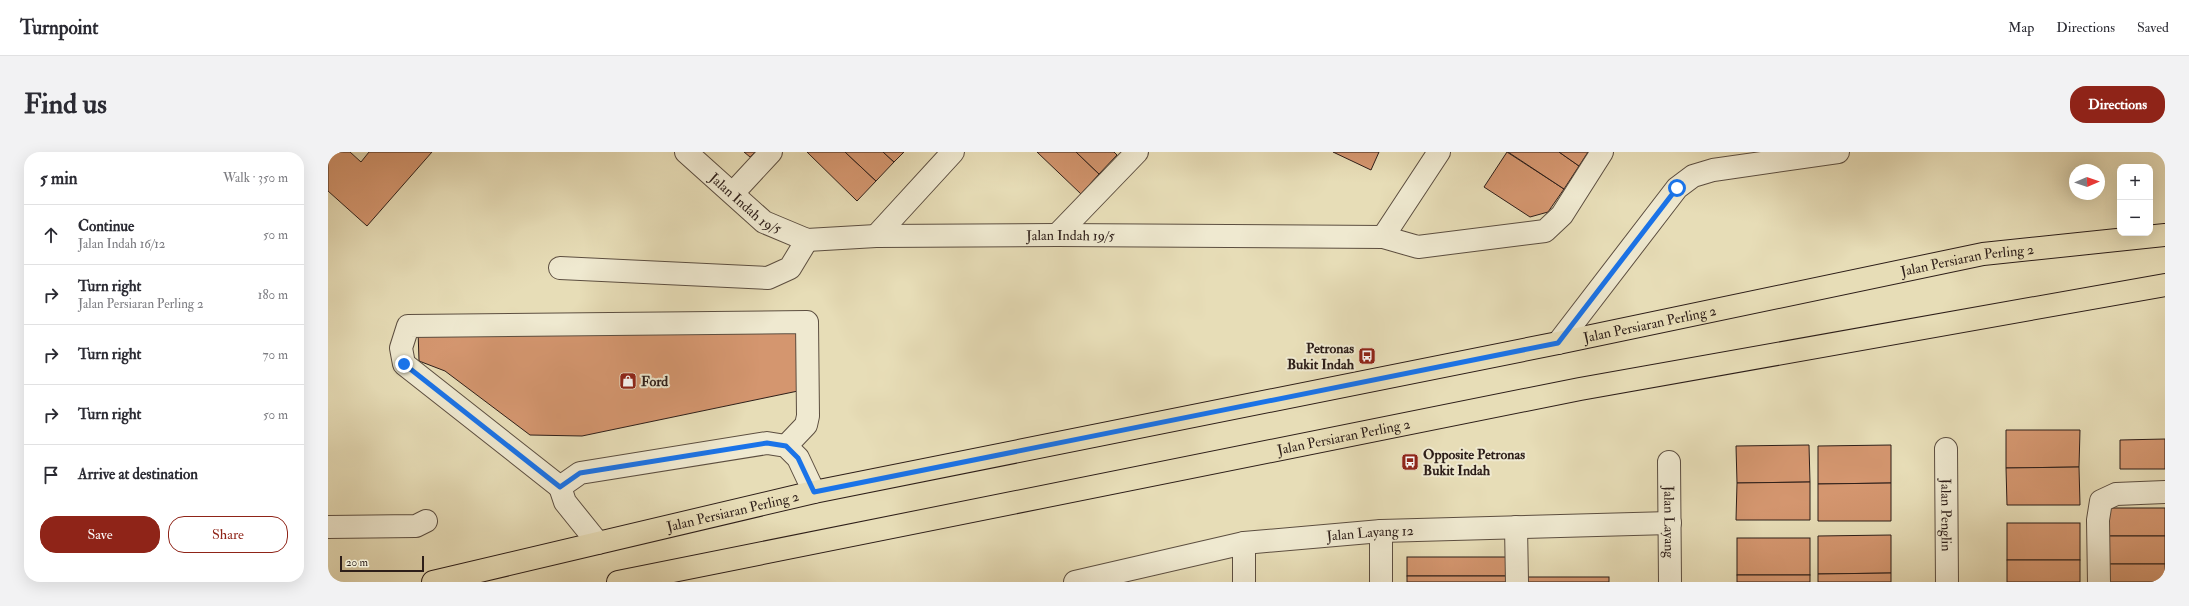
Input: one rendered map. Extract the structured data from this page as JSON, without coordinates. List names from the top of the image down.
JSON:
{
  "streets": {
    "main road": ["Jalan Persiaran Perling 2"],
    "street": [
      "Jalan Indah 19/5",
      "Jalan Penglin",
      "Jalan Layang",
      "Jalan Layang 12"
    ]
  },
  "crossings": [
    ["Jalan Layang", "Jalan Layang 12"]
  ],
  "places": {
    "bus stop": ["Petronas Bukit Indah", "Opposite Petronas Bukit Indah"],
    "shop": ["Ford"]
  },
  "scale_bar": "20 m",
  "north": "right",
  "page": {
    "header": "Turnpoint",
    "nav": ["Map", "Directions", "Saved"],
    "buttons": [
      "Directions",
      ["Save", "Share"]
    ],
    "title": "Find us",
    "heading": ["5 min", "Walk · 350 m"],
    "map_buttons": ["+", "−"],
    "list": [
      ["Continue", "Jalan Indah 16/12", "50 m"],
      ["Turn right", "Jalan Persiaran Perling 2", "180 m"],
      ["Turn right", "70 m"],
      ["Turn right", "50 m"],
      "Arrive at destination"
    ],
    "scale": "20 m"
  }
}
